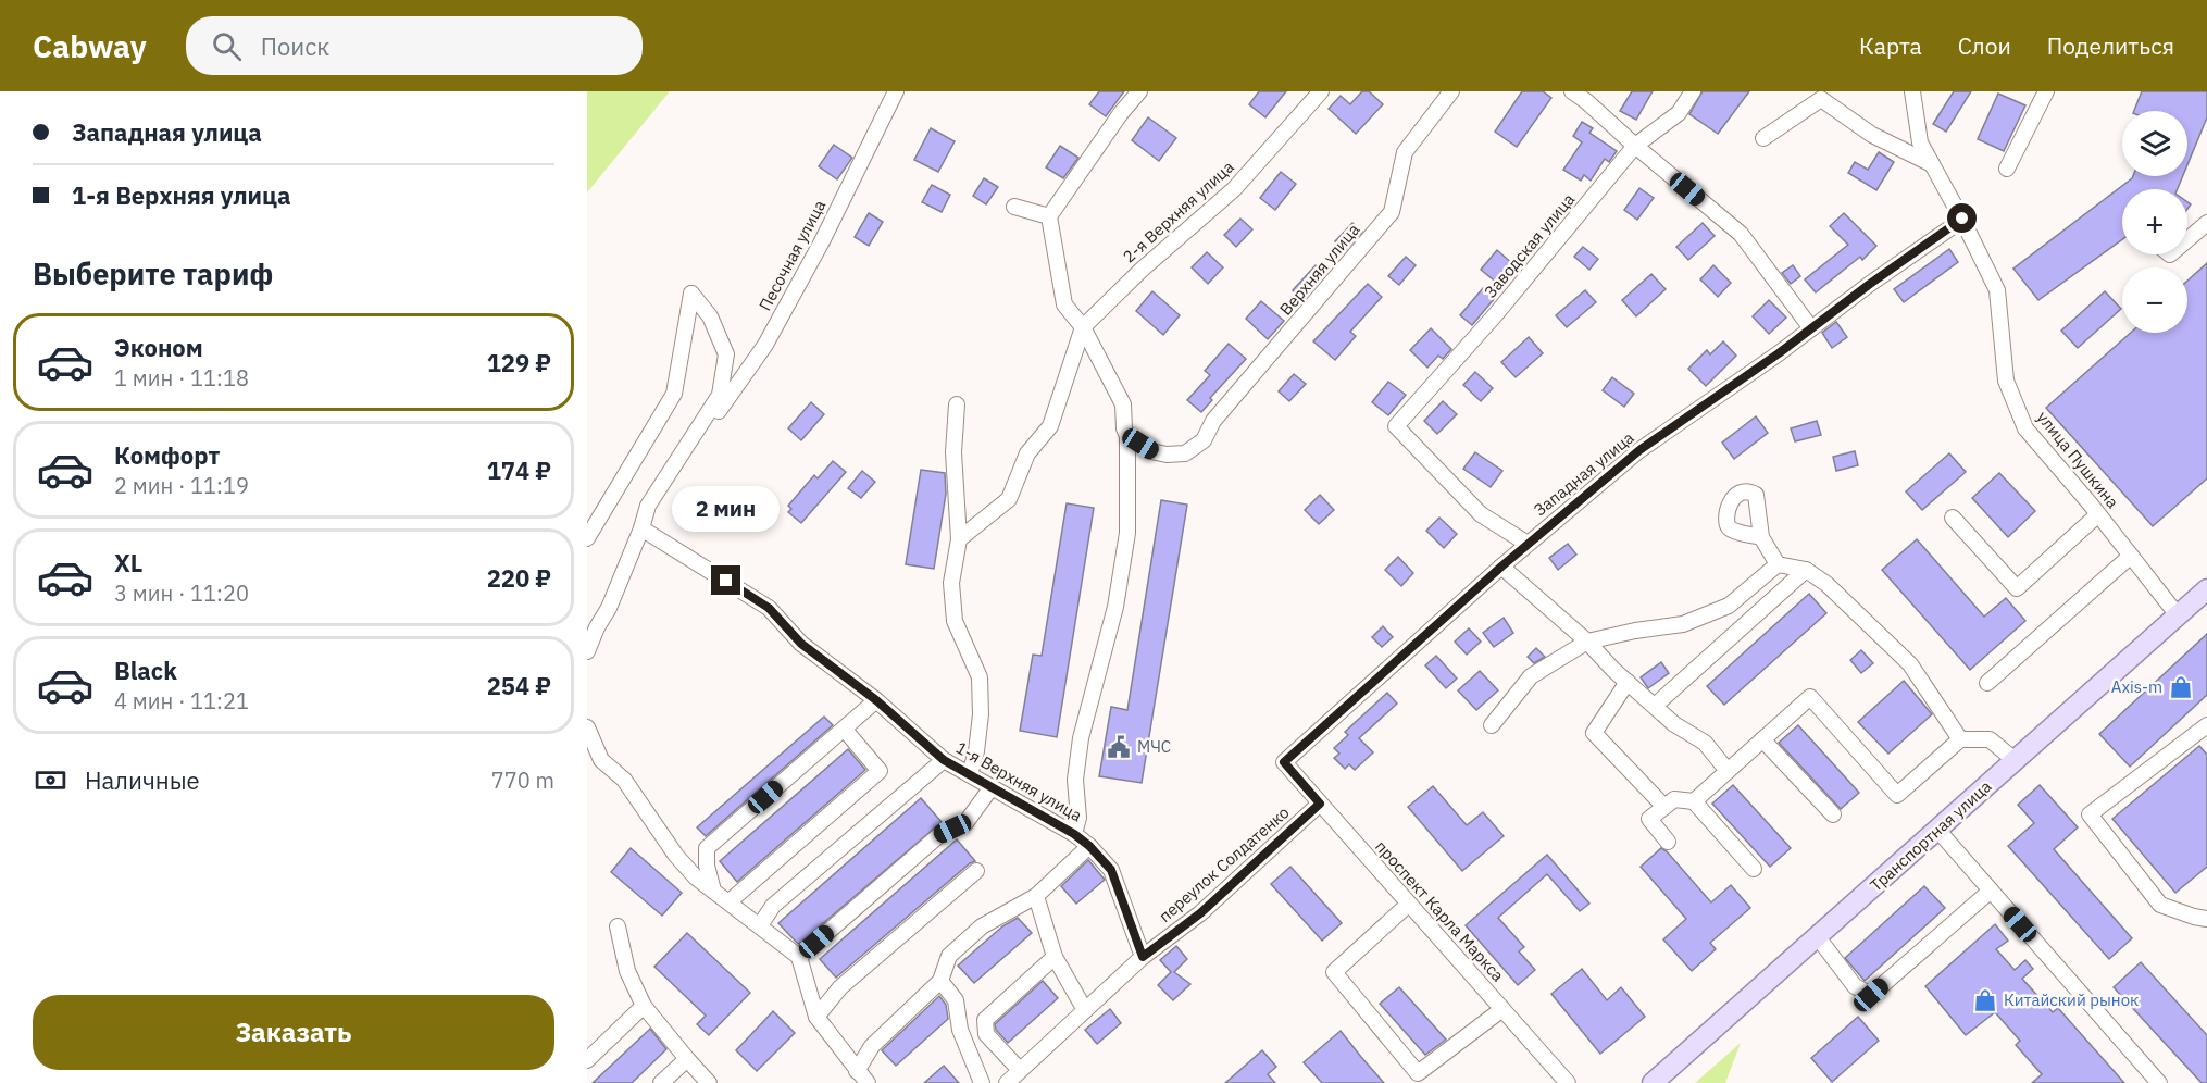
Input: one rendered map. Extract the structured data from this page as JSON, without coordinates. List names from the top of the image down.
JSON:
{
  "streets": {
    "main road": ["Транспортная улица"],
    "street": [
      "2-я Верхняя улица",
      "Заводская улица",
      "Песочная улица",
      "Верхняя улица",
      "улица Пушкина",
      "Западная улица",
      "1-я Верхняя улица",
      "переулок Солдатенко",
      "проспект Карла Маркса"
    ]
  },
  "crossings": [
    ["Заводская улица", "Западная улица"],
    ["улица Пушкина", "Западная улица"],
    ["улица Пушкина", "Транспортная улица"],
    ["Западная улица", "проспект Карла Маркса"],
    ["1-я Верхняя улица", "переулок Солдатенко"],
    ["переулок Солдатенко", "проспект Карла Маркса"]
  ],
  "places": {
    "shop": ["Axis-m", "Китайский рынок"],
    "public building": ["МЧС"]
  },
  "page": {
    "header": "Cabway",
    "search": "Поиск",
    "nav": ["Карта", "Слои", "Поделиться"],
    "banner": ["Западная улица", "1-я Верхняя улица"],
    "map_buttons": ["+", "−"],
    "heading": "Выберите тариф",
    "list": [
      {
        "name": "Эконом",
        "note": "1 мин · 11:18",
        "value": "129 ₽"
      },
      {
        "name": "Комфорт",
        "note": "2 мин · 11:19",
        "value": "174 ₽"
      },
      {
        "name": "XL",
        "note": "3 мин · 11:20",
        "value": "220 ₽"
      },
      {
        "name": "Black",
        "note": "4 мин · 11:21",
        "value": "254 ₽"
      }
    ],
    "bubble": "2 мин",
    "pay": ["Наличные", "770 m"],
    "buttons": "Заказать"
  }
}
